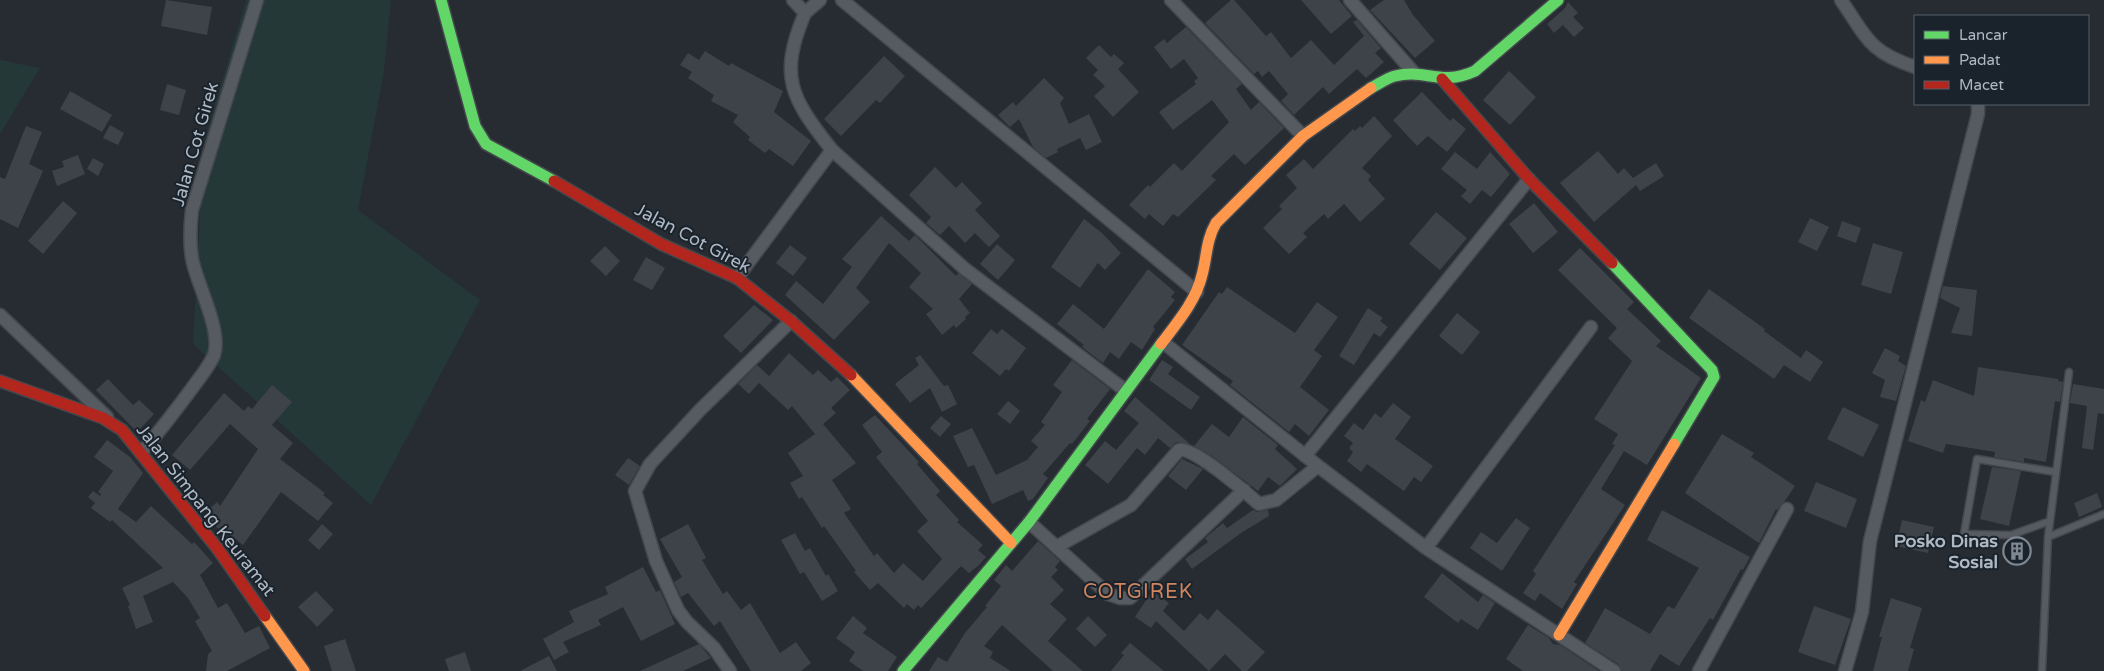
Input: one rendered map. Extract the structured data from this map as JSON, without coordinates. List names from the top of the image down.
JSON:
{
  "streets": {
    "street": ["Jalan Cot Girek", "Jalan Simpang Keuramat"]
  },
  "crossings": [
    ["Jalan Cot Girek", "Jalan Simpang Keuramat"]
  ],
  "districts": ["COTGIREK"],
  "places": {
    "building": ["Posko Dinas Sosial"]
  },
  "legend": ["Lancar", "Padat", "Macet"]
}
